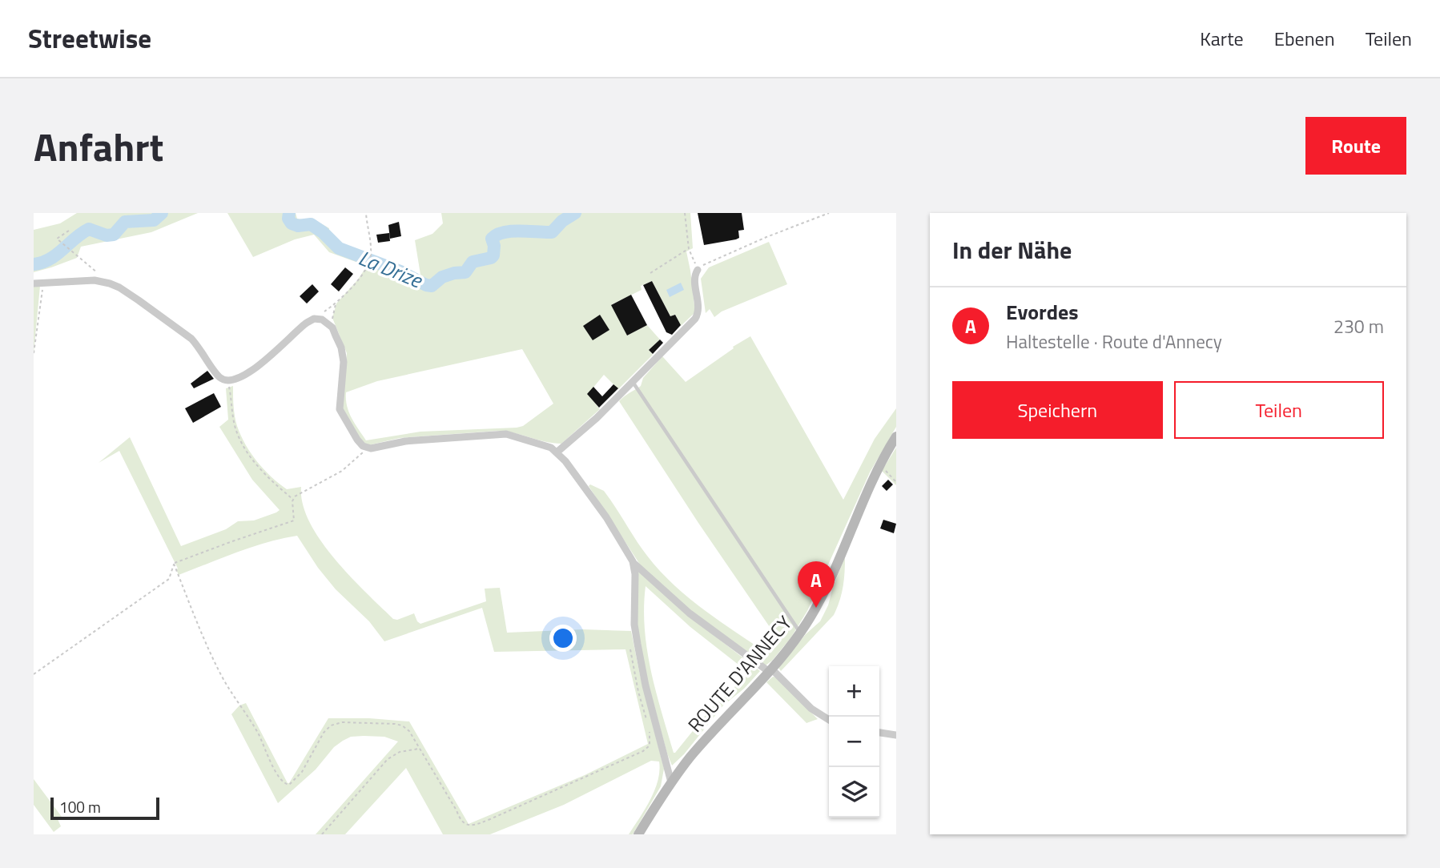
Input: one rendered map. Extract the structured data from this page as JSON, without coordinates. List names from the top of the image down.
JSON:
{
  "streets": {
    "main road": ["ROUTE D'ANNECY"]
  },
  "water": ["La Drize"],
  "scale_bar": "100 m",
  "page": {
    "header": "Streetwise",
    "nav": ["Karte", "Ebenen", "Teilen"],
    "title": "Anfahrt",
    "buttons": [
      "Route",
      ["Speichern", "Teilen"]
    ],
    "heading": "In der Nähe",
    "list": [
      {
        "mark": "A",
        "name": "Evordes",
        "note": "Haltestelle · Route d'Annecy",
        "value": "230 m"
      }
    ],
    "pins": "A",
    "map_buttons": ["+", "−"],
    "scale": "100 m"
  }
}
